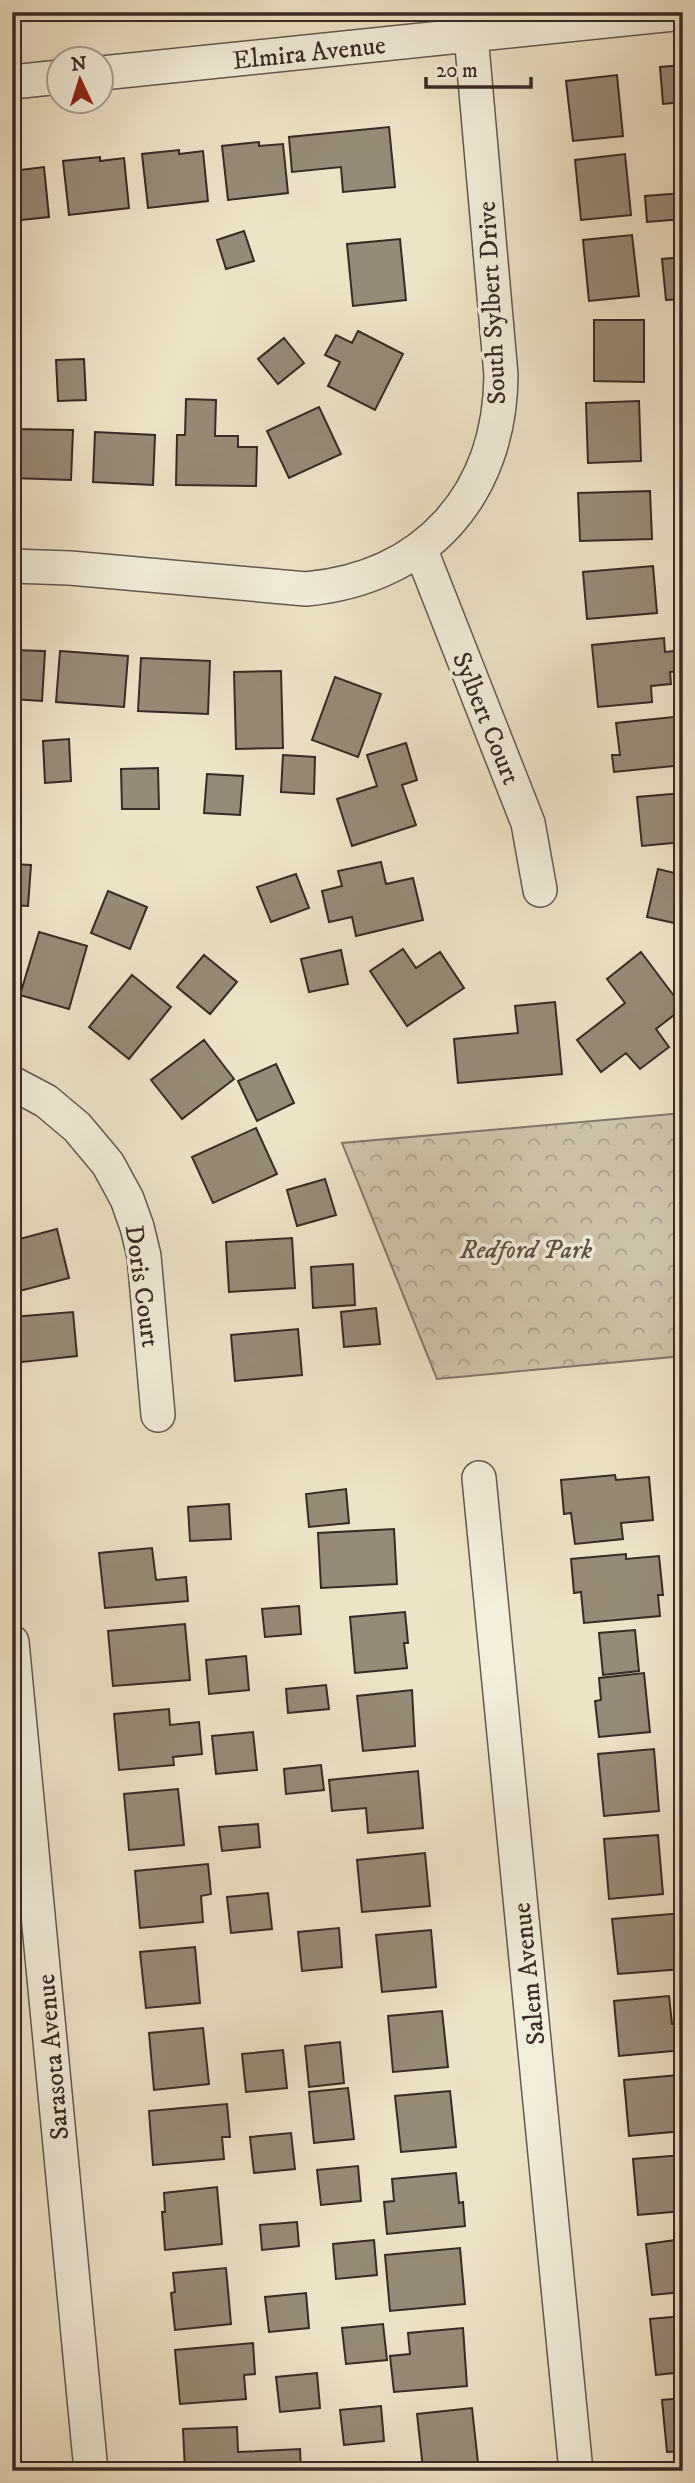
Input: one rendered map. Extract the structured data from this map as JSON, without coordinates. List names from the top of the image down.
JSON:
{
  "streets": {
    "street": [
      "Elmira Avenue",
      "South Sylbert Drive",
      "Sylbert Court",
      "Doris Court",
      "Salem Avenue",
      "Sarasota Avenue"
    ]
  },
  "crossings": [
    ["Elmira Avenue", "South Sylbert Drive"],
    ["South Sylbert Drive", "Sylbert Court"]
  ],
  "parks": ["Redford Park"],
  "scale_bar": "20 m",
  "north": "top"
}
